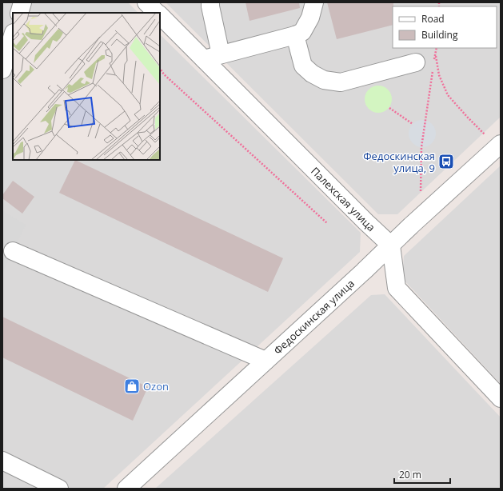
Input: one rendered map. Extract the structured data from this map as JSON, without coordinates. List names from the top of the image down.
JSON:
{
  "streets": {
    "street": ["Палехская улица", "Федоскинская улица"]
  },
  "crossings": [
    ["Палехская улица", "Федоскинская улица"]
  ],
  "places": {
    "bus stop": ["Федоскинская улица, 9"],
    "shop": ["Ozon"]
  },
  "legend": ["Road", "Building"],
  "scale_bar": "20 m"
}
